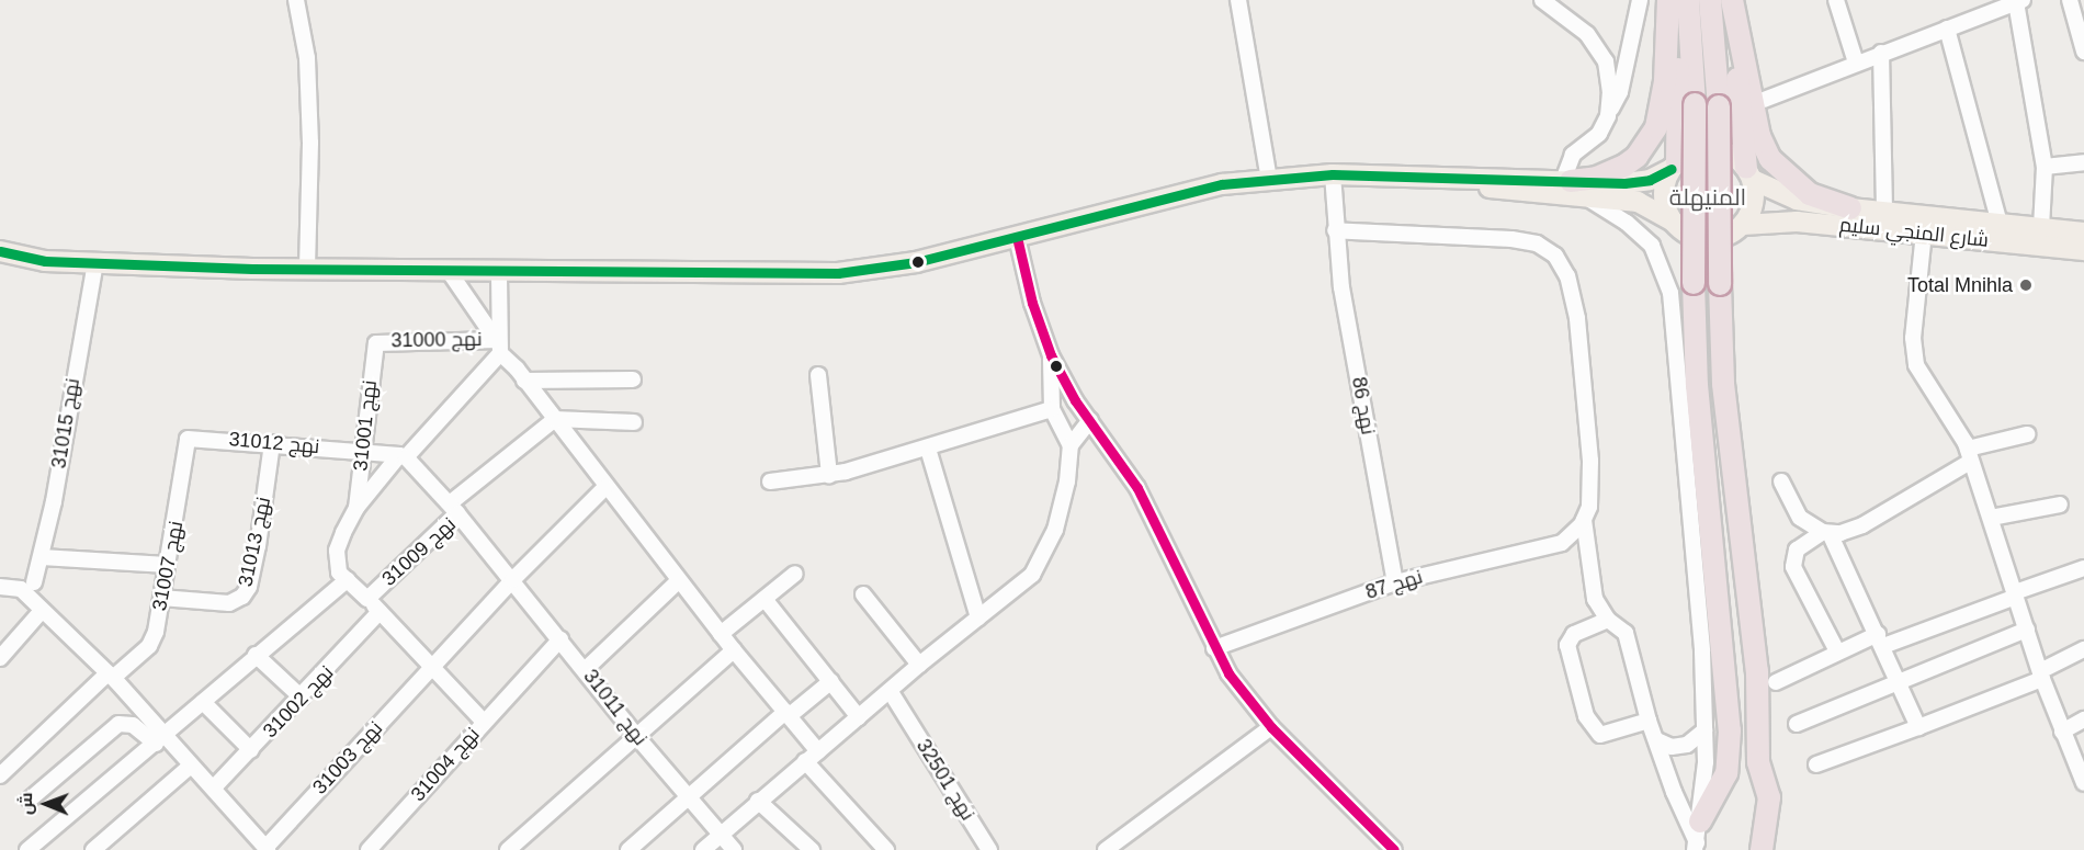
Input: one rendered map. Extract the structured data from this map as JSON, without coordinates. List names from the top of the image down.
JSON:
{
  "streets": {
    "main road": ["شارع المنجي سليم"],
    "street": [
      "نهج 31000",
      "نهج 86",
      "نهج 31015",
      "نهج 31001",
      "نهج 31012",
      "نهج 31013",
      "نهج 31009",
      "نهج 31007",
      "نهج 87",
      "نهج 31002",
      "نهج 31011",
      "نهج 31003",
      "نهج 31004",
      "نهج 32501"
    ]
  },
  "crossings": [
    ["نهج 31000", "نهج 31001"],
    ["نهج 86", "نهج 87"],
    ["نهج 31001", "نهج 31012"],
    ["نهج 31001", "نهج 31009"],
    ["نهج 31012", "نهج 31013"],
    ["نهج 31012", "نهج 31007"],
    ["نهج 31013", "نهج 31007"],
    ["نهج 31009", "نهج 31011"],
    ["نهج 31009", "نهج 31003"],
    ["نهج 31011", "نهج 31003"],
    ["نهج 31011", "نهج 31004"]
  ],
  "districts": ["المنيهلة"],
  "places": ["Total Mnihla"],
  "north": "left"
}
